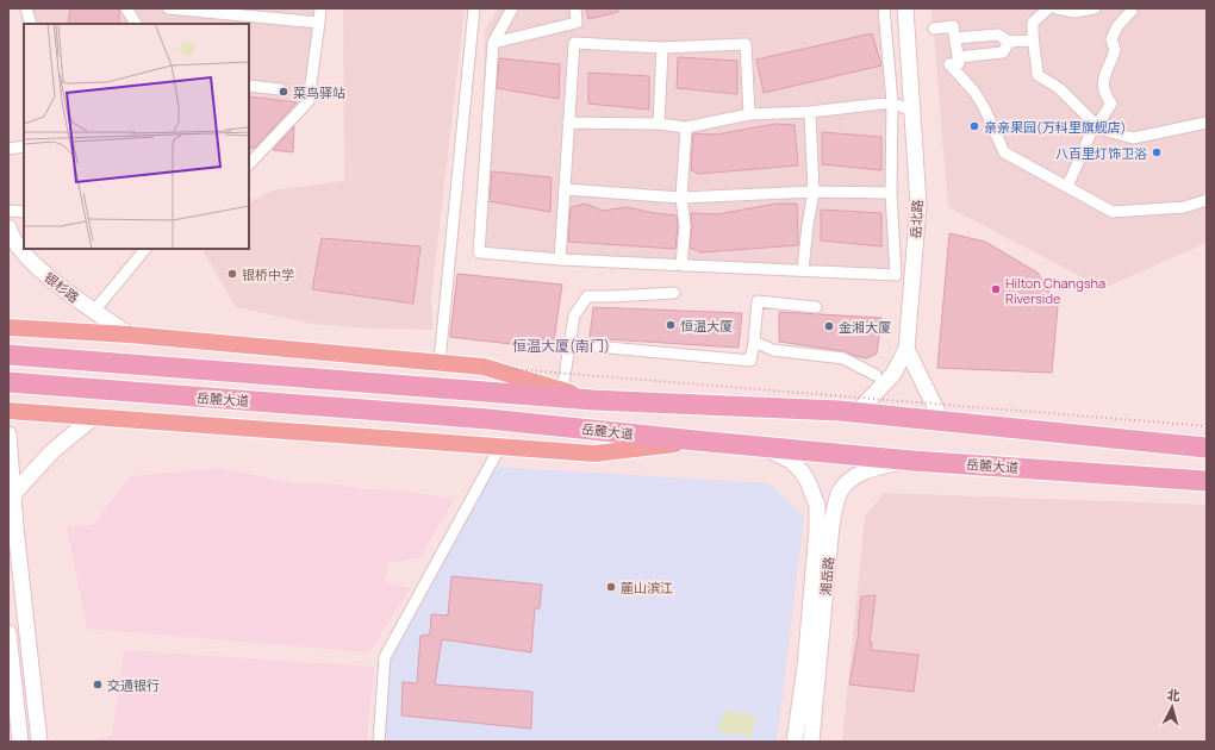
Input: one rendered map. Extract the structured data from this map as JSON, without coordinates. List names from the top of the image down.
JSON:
{
  "streets": {
    "highway": ["岳麓大道"],
    "main road": ["岳北路", "银杉路", "湘岳路"]
  },
  "crossings": [
    ["岳北路", "岳麓大道"],
    ["岳麓大道", "湘岳路"]
  ],
  "districts": ["恒温大厦(南门)"],
  "places": [
    "菜鸟驿站",
    "亲亲果园(万科里旗舰店)",
    "八百里灯饰卫浴",
    "银桥中学",
    "Hilton Changsha Riverside",
    "恒温大厦",
    "金湘大厦",
    "麓山滨江",
    "交通银行"
  ],
  "north": "top"
}
